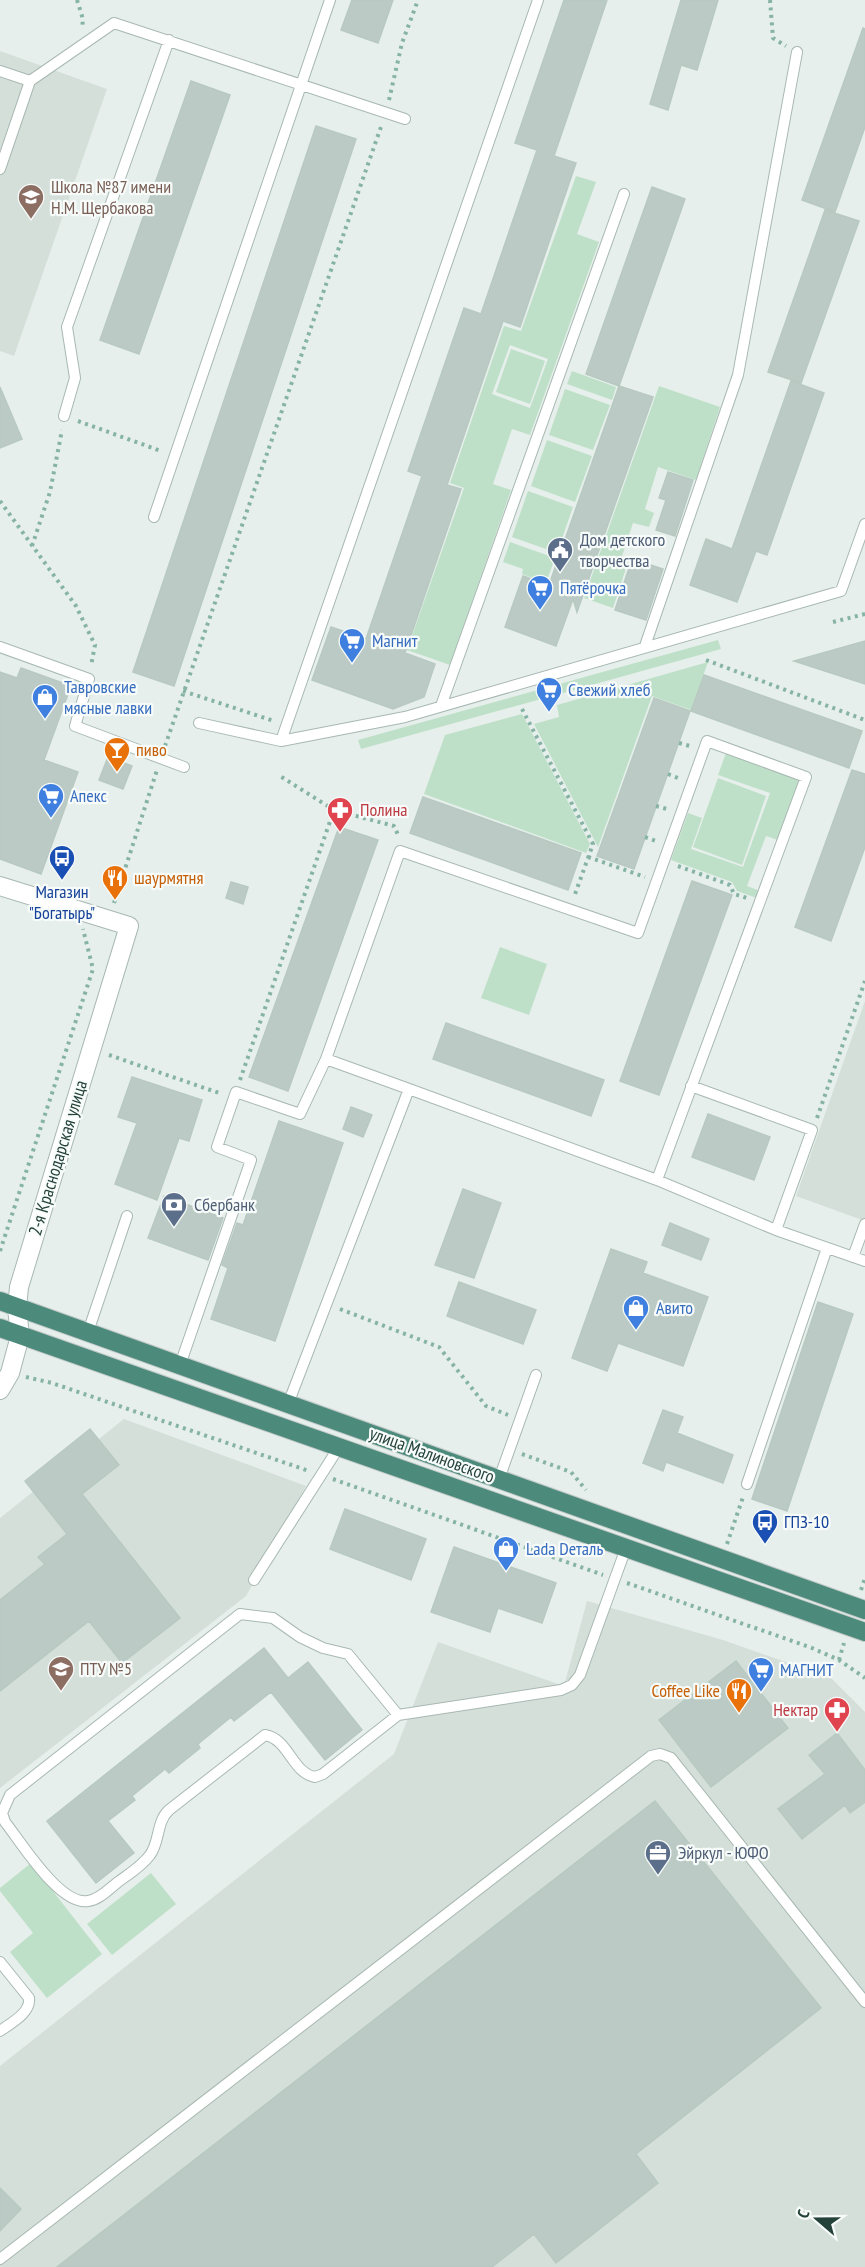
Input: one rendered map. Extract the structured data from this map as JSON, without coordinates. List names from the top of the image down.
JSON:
{
  "streets": {
    "highway": ["улица Малиновского"],
    "street": ["2-я Краснодарская улица"]
  },
  "crossings": [
    ["2-я Краснодарская улица", "улица Малиновского"]
  ],
  "places": {
    "school or university": ["Школа №87 имени Н.М. Щербакова", "ПТУ №5"],
    "public building": ["Дом детского творчества"],
    "supermarket": [
      "Пятёрочка",
      "Магнит",
      "Свежий хлеб",
      "Апекс",
      "МАГНИТ"
    ],
    "shop": ["Тавровские мясные лавки", "Авито", "Lada Dеталь"],
    "bar": ["пиво"],
    "pharmacy": ["Полина", "Нектар"],
    "bus stop": ["Магазин \"Богатырь\"", "ГПЗ-10"],
    "restaurant": ["шаурмятня", "Coffee Like"],
    "bank": ["Сбербанк"],
    "office": ["Эйркул - ЮФО"]
  },
  "north": "left"
}
